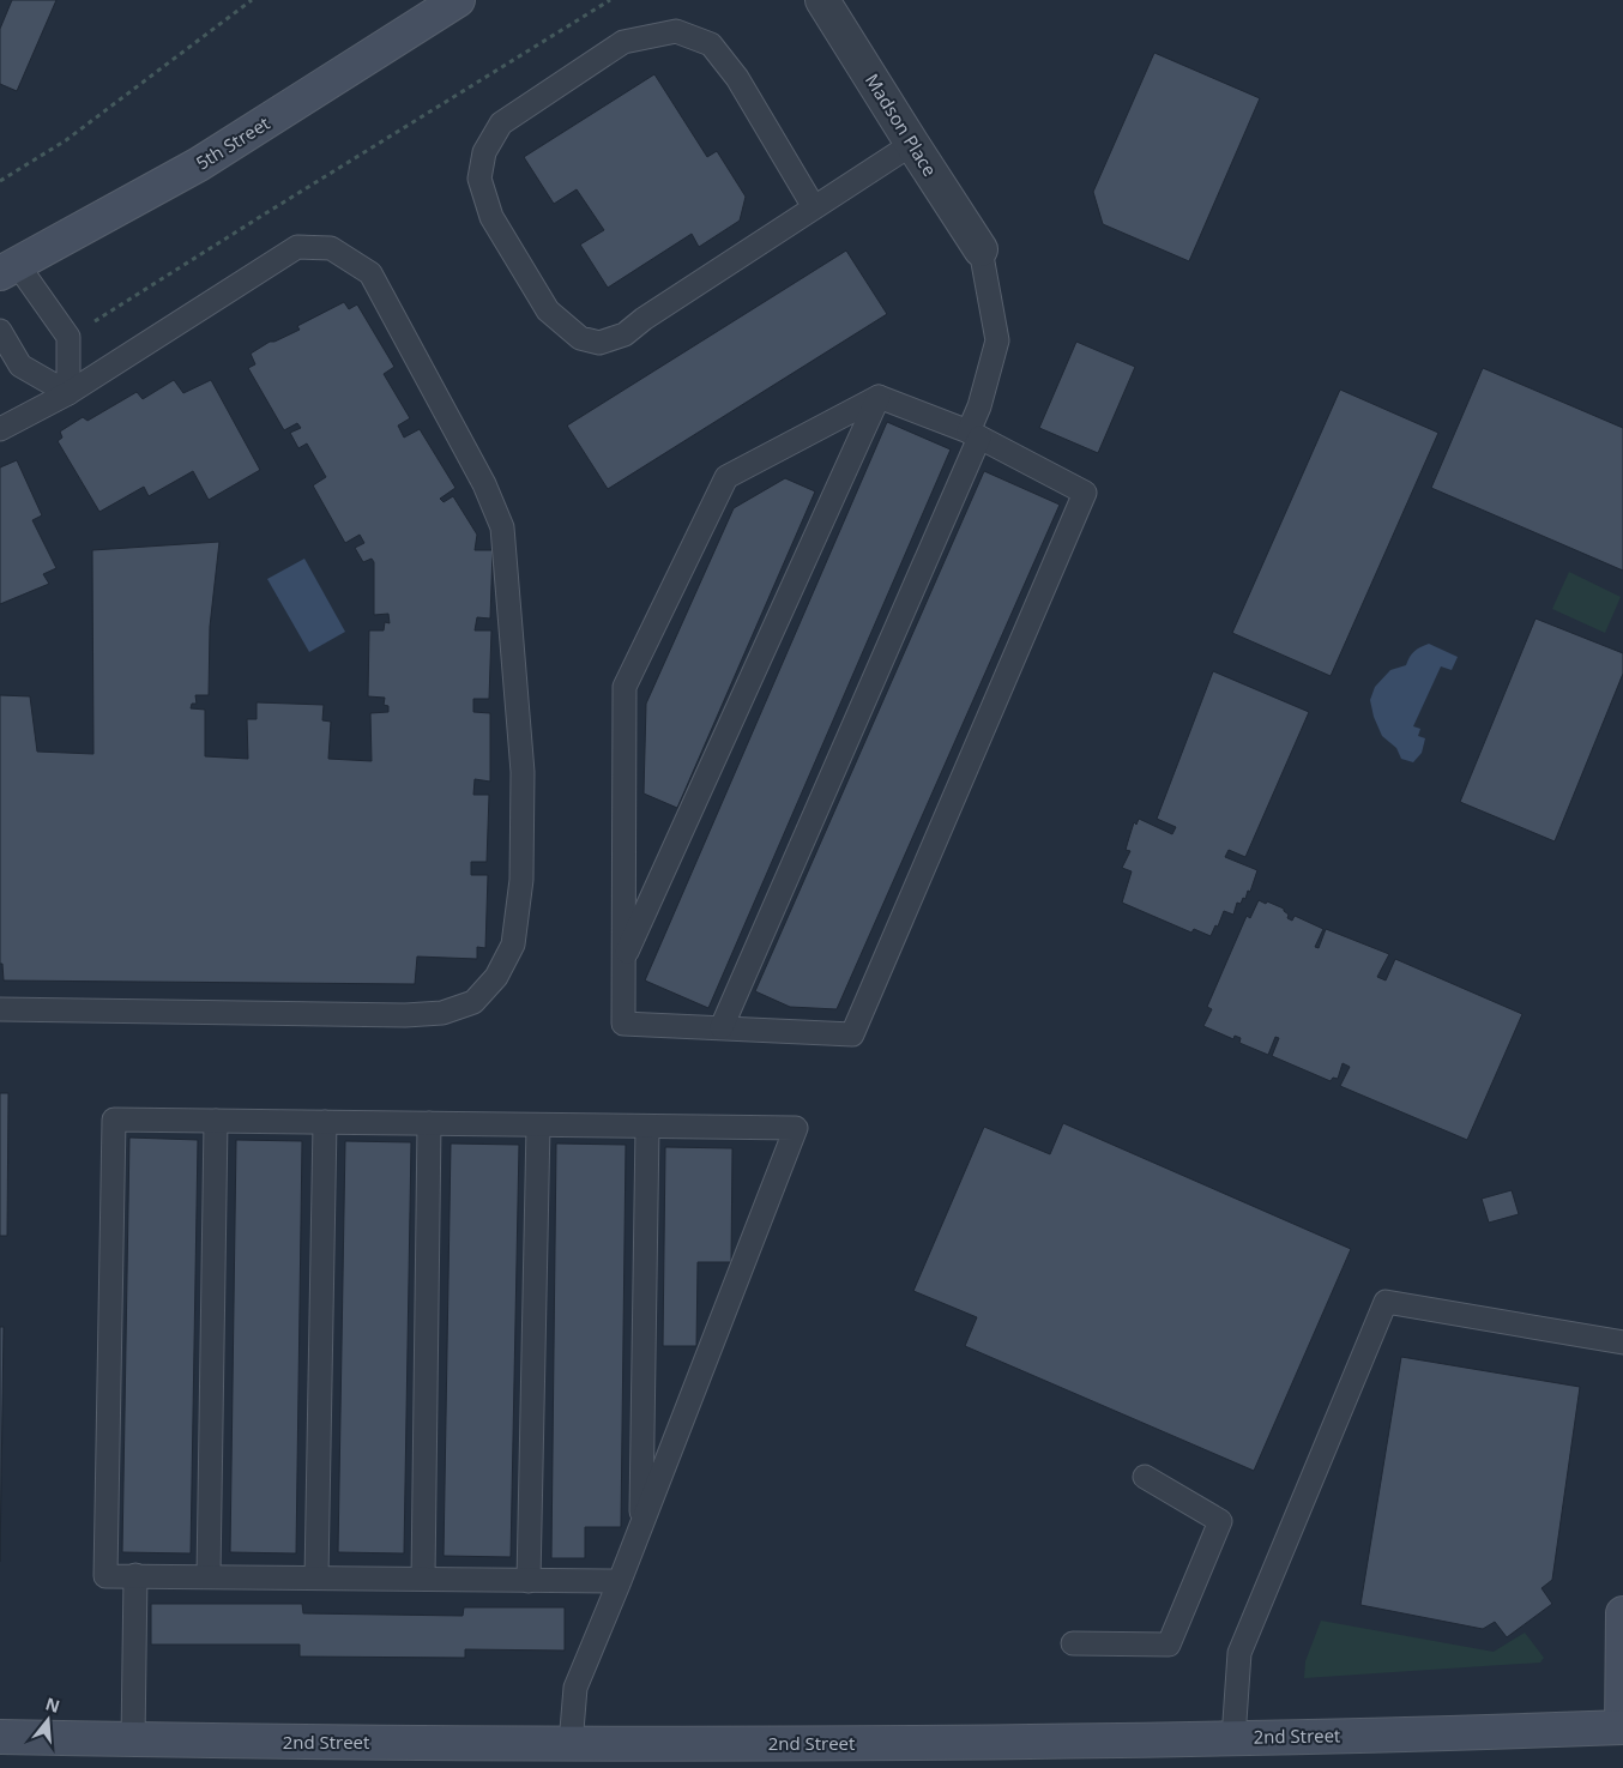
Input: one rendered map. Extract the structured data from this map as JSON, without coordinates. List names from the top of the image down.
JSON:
{
  "streets": {
    "street": ["Madson Place", "5th Street", "2nd Street"]
  },
  "north": "top"
}
